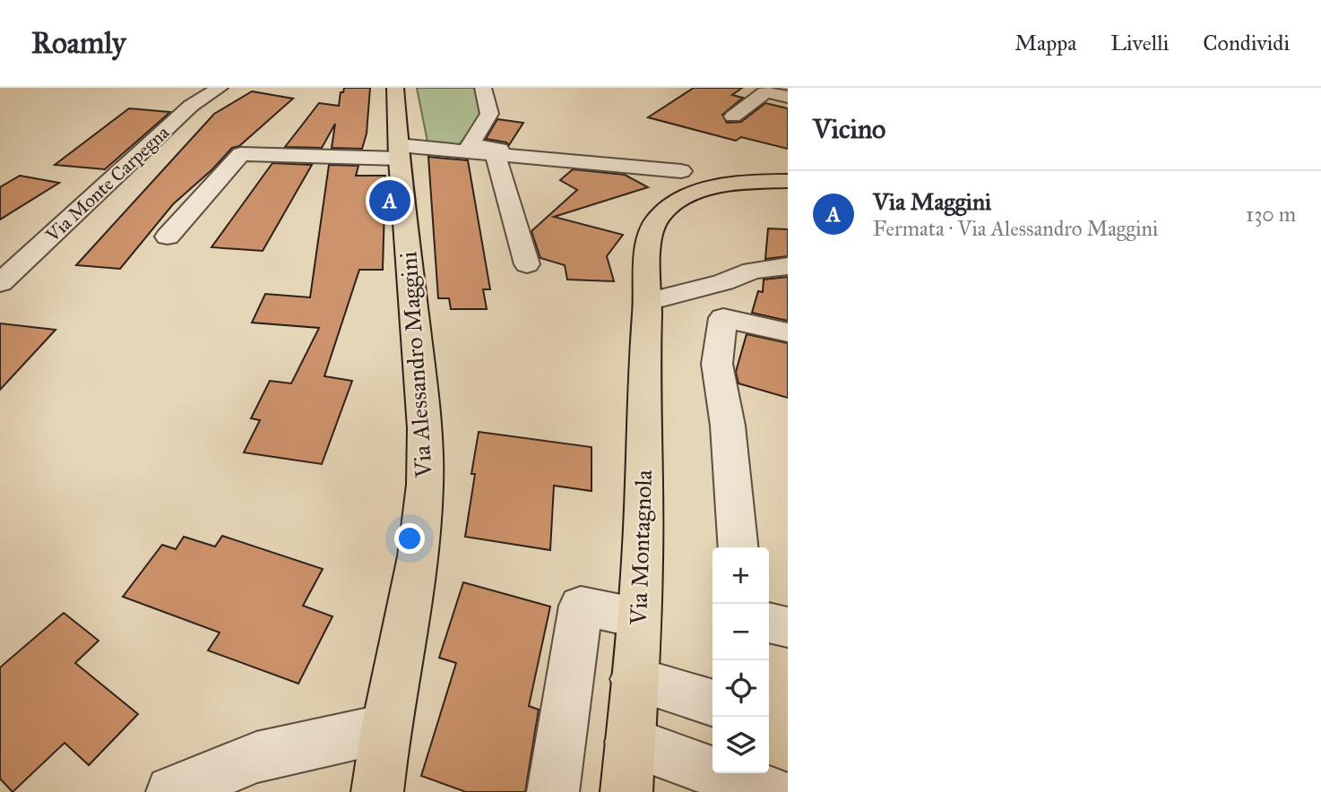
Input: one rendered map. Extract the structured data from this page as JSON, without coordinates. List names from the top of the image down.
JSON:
{
  "streets": {
    "main road": ["Via Alessandro Maggini", "Via Montagnola"],
    "street": ["Via Monte Carpegna"]
  },
  "page": {
    "header": "Roamly",
    "nav": ["Mappa", "Livelli", "Condividi"],
    "heading": "Vicino",
    "list": [
      {
        "mark": "A",
        "name": "Via Maggini",
        "note": "Fermata · Via Alessandro Maggini",
        "value": "130 m"
      }
    ],
    "pins": "A",
    "map_buttons": ["+", "−"]
  }
}
